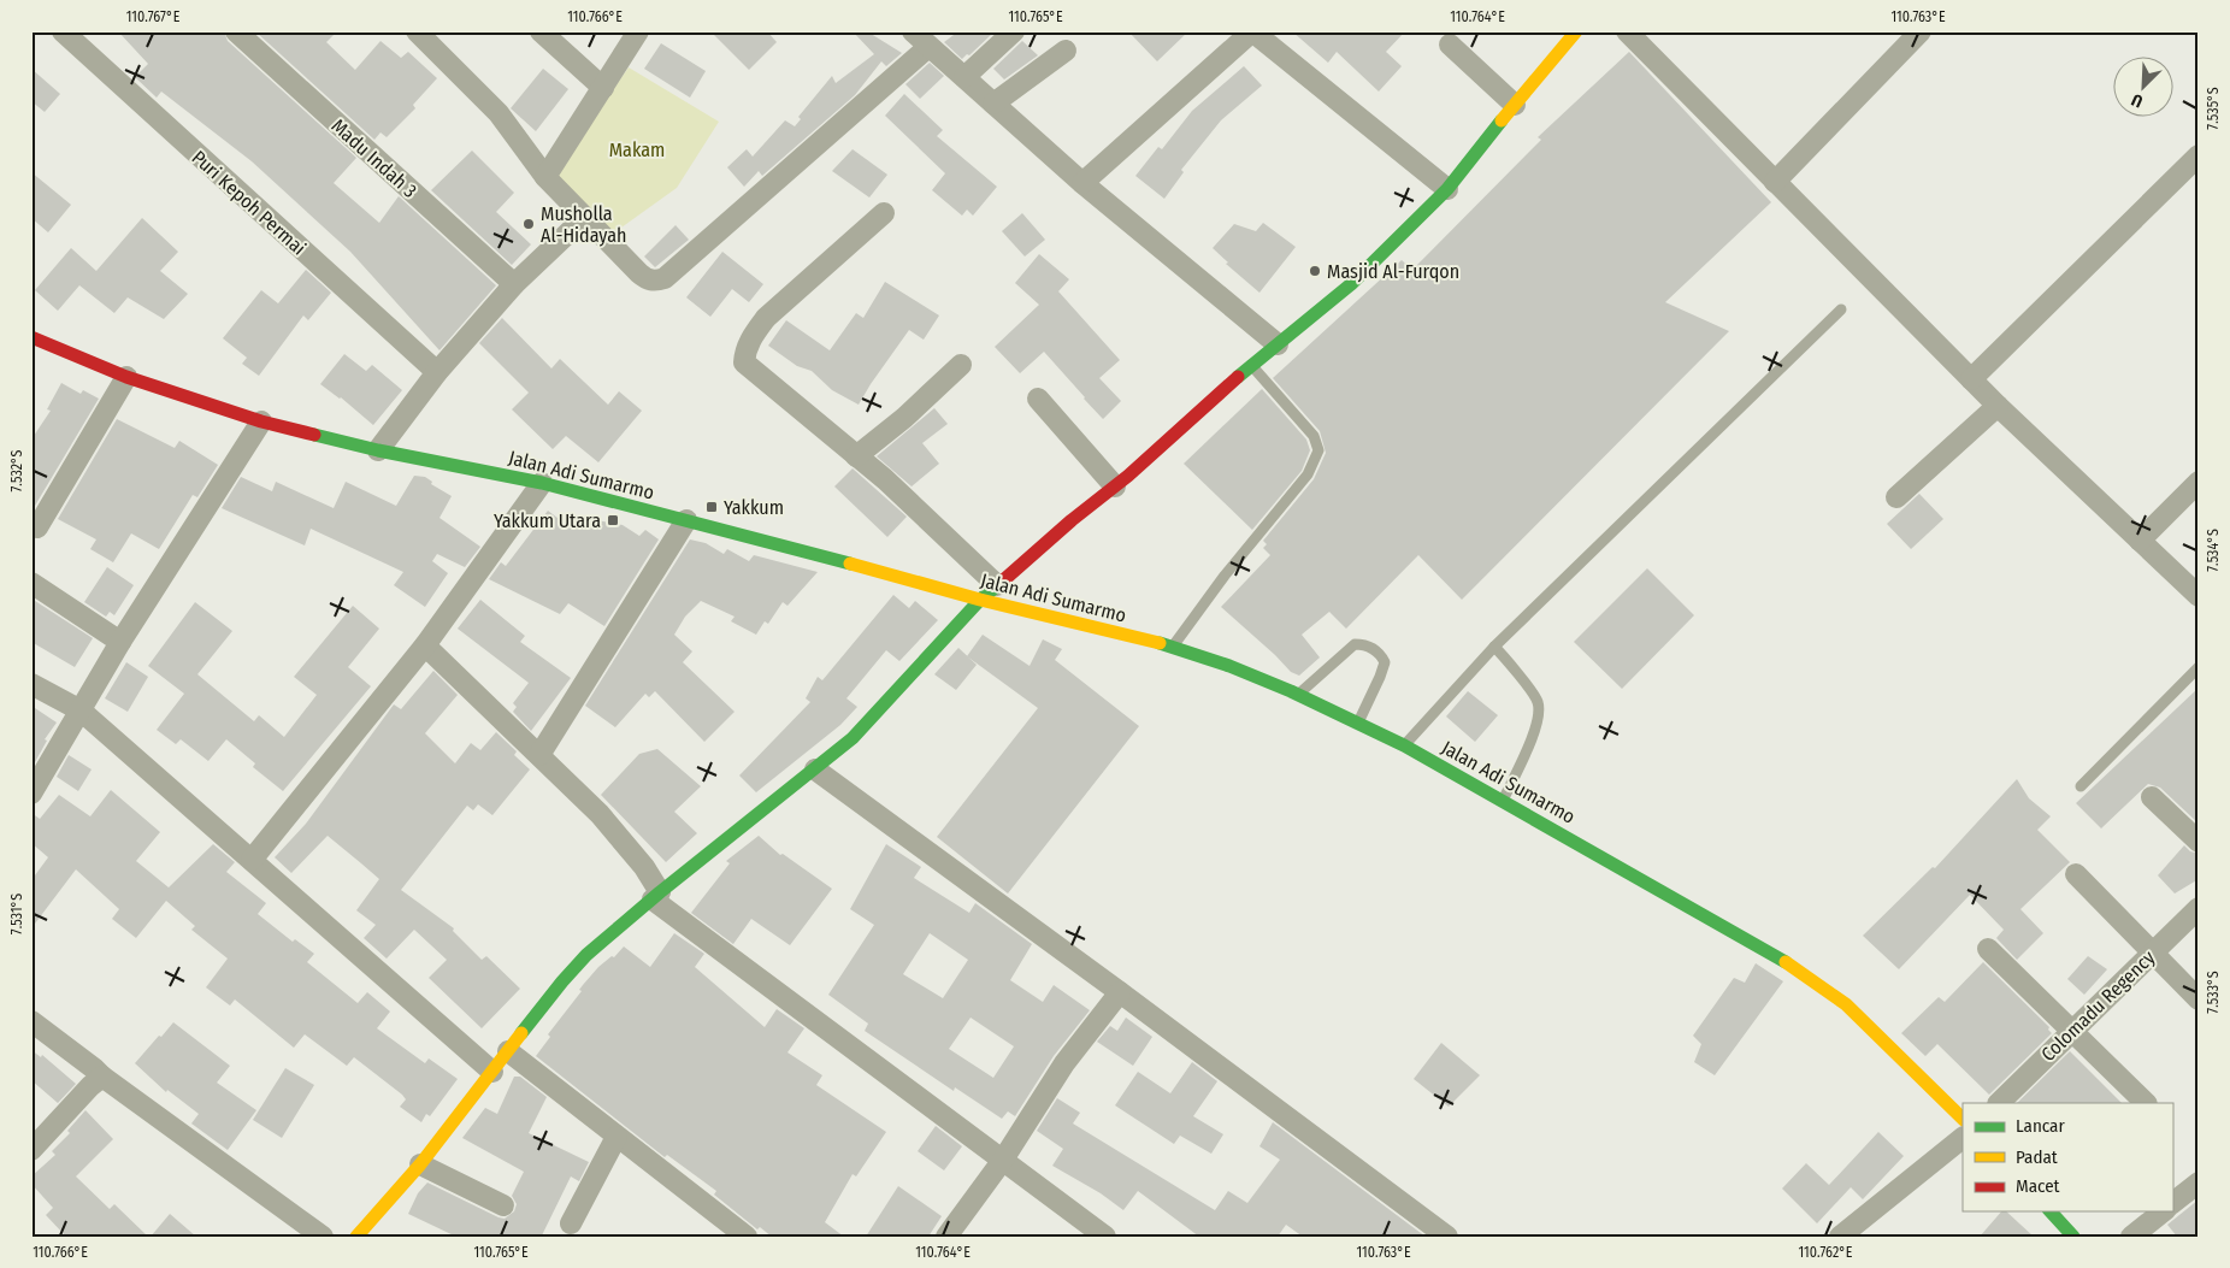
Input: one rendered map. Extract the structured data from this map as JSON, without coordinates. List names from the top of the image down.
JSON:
{
  "streets": {
    "main road": ["Jalan Adi Sumarmo"],
    "street": ["Madu Indah 3", "Puri Kepoh Permai", "Colomadu Regency"]
  },
  "parks": ["Makam"],
  "places": {
    "other": ["Musholla Al-Hidayah", "Masjid Al-Furqon"],
    "transit": ["Yakkum", "Yakkum Utara"]
  },
  "legend": ["Lancar", "Padat", "Macet"],
  "north": "bottom left",
  "coordinates": [
    "110.767°E",
    "110.766°E",
    "110.765°E",
    "110.764°E",
    "110.763°E",
    "7.535°S",
    "7.532°S",
    "7.534°S",
    "7.531°S",
    "7.533°S",
    "110.762°E"
  ]
}
